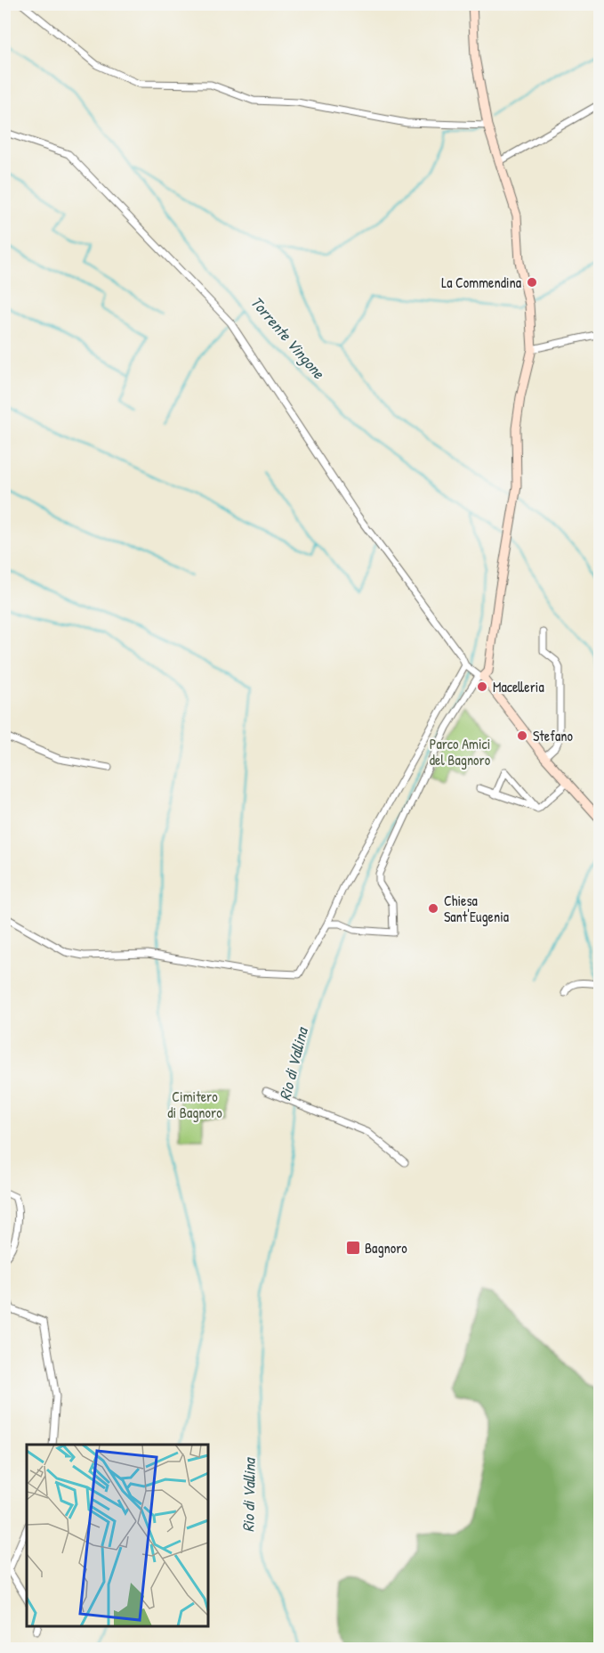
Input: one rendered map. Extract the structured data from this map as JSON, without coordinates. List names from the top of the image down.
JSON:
{
  "water": ["Torrente Vingone", "Rio di Vallina"],
  "parks": ["Parco Amici del Bagnoro", "Cimitero di Bagnoro"],
  "places": {
    "other": [
      "La Commendina",
      "Macelleria",
      "Stefano",
      "Chiesa Sant'Eugenia"
    ],
    "transit": ["Bagnoro"]
  }
}
